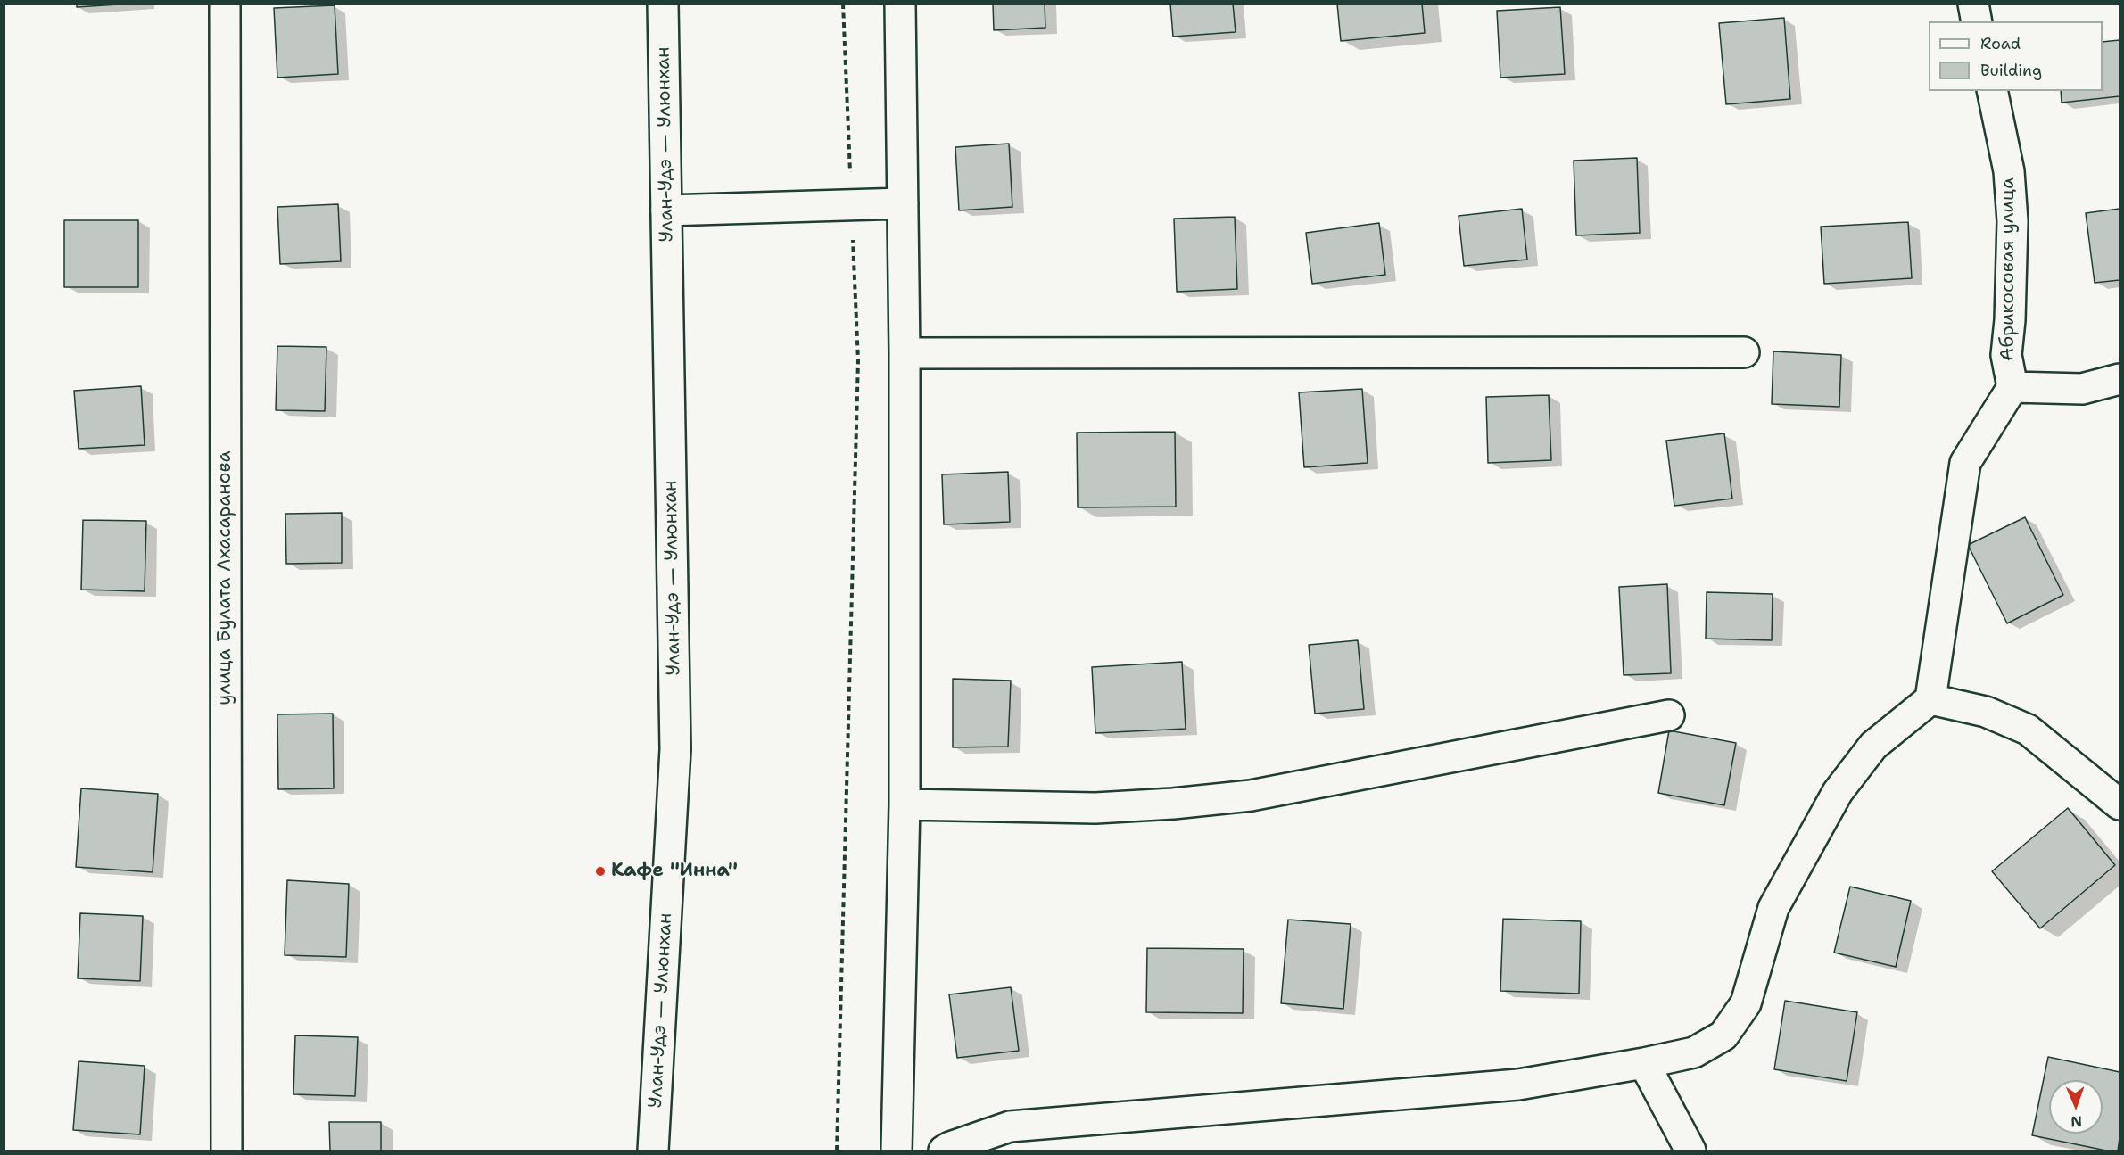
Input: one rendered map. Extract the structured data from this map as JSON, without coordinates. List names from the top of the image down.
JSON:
{
  "streets": {
    "street": ["Улан-Удэ — Улюнхан", "Абрикосовая улица", "улица Булата Лхасаранова"]
  },
  "places": ["Кафе \"Инна\""],
  "legend": ["Road", "Building"],
  "north": "bottom"
}
